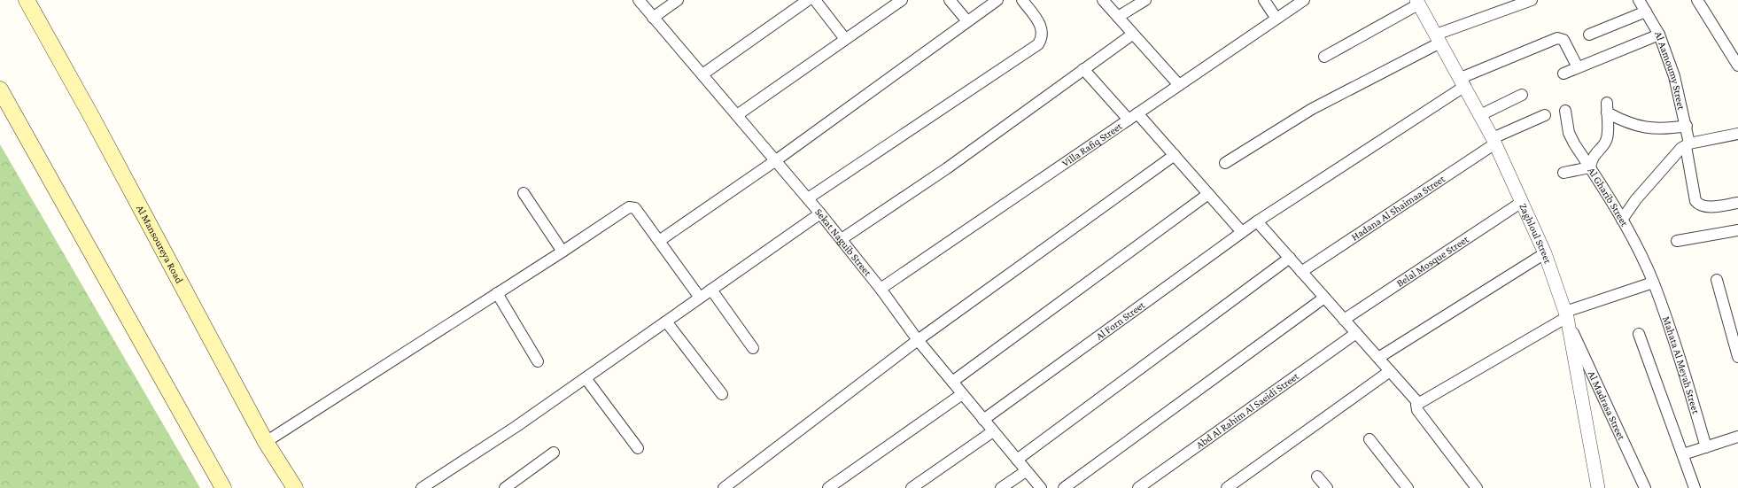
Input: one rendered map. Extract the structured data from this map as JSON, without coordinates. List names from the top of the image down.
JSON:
{
  "streets": {
    "main road": ["Al Mansoureya Road"],
    "street": [
      "Al Aamoumy Street",
      "Villa Rafiq Street",
      "Al Gharib Street",
      "Hadana Al Shaimaa Street",
      "Zaghloul Street",
      "Sekat Naguib Street",
      "Belal Mosque Street",
      "Al Forn Street",
      "Mahata Al Meyah Street",
      "Al Madrasa Street",
      "Abd Al Rahim Al Saeidi Street"
    ]
  },
  "crossings": [
    ["Villa Rafiq Street", "Sekat Naguib Street"],
    ["Al Gharib Street", "Mahata Al Meyah Street"],
    ["Hadana Al Shaimaa Street", "Zaghloul Street"],
    ["Zaghloul Street", "Belal Mosque Street"],
    ["Zaghloul Street", "Al Forn Street"],
    ["Zaghloul Street", "Al Madrasa Street"],
    ["Sekat Naguib Street", "Al Forn Street"]
  ]
}
